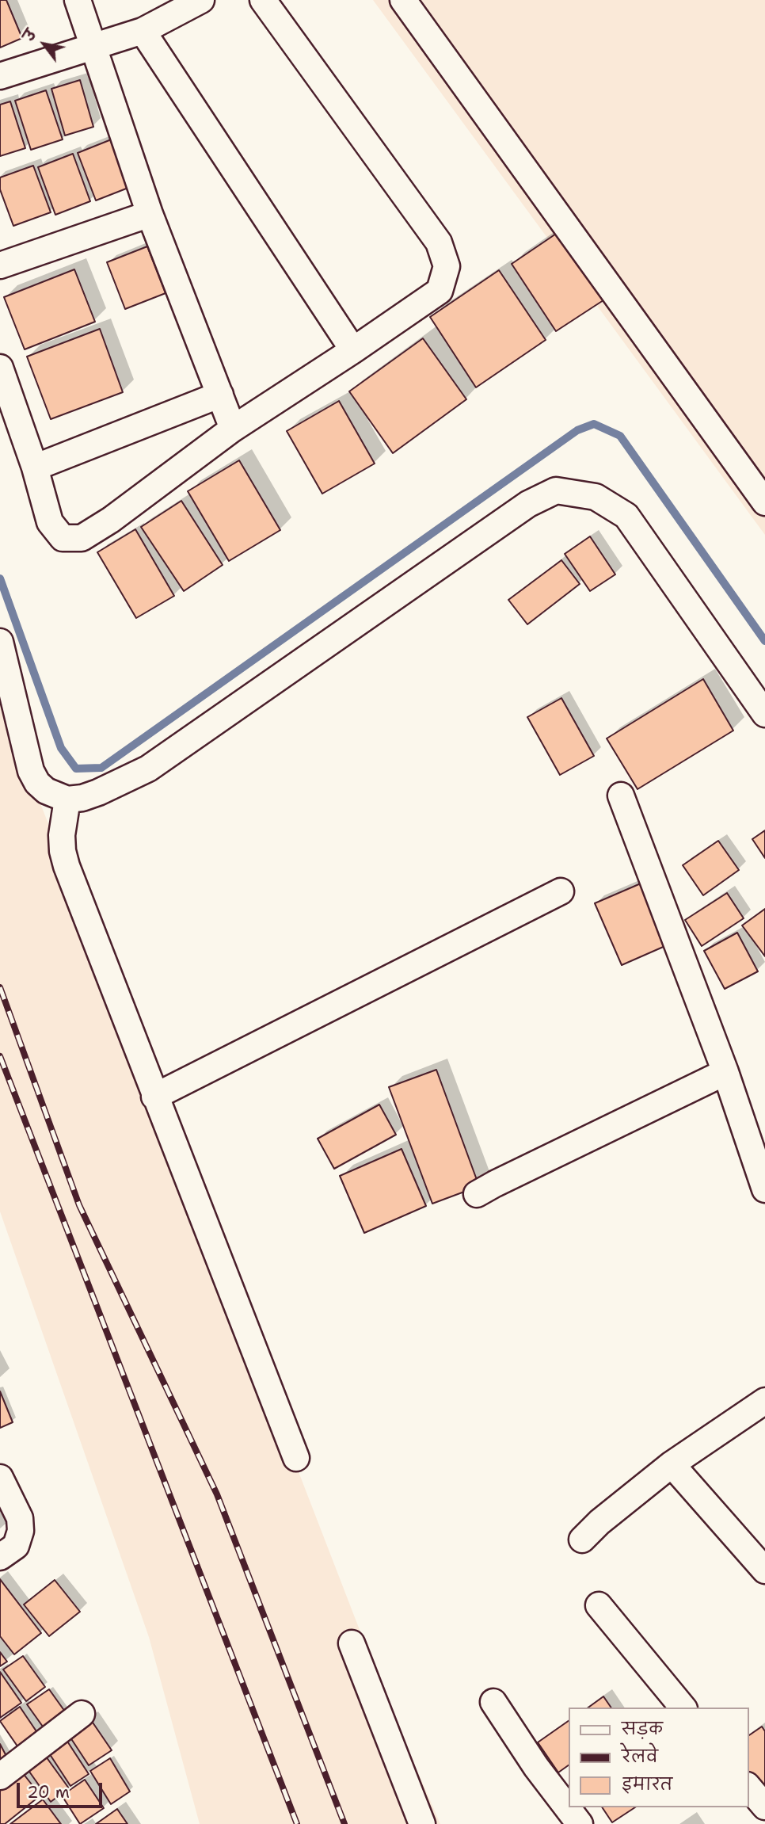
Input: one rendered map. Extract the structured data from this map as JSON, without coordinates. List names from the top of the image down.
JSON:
{
  "legend": ["सड़क", "रेलवे", "इमारत"],
  "scale_bar": "20 m",
  "north": "top left"
}
